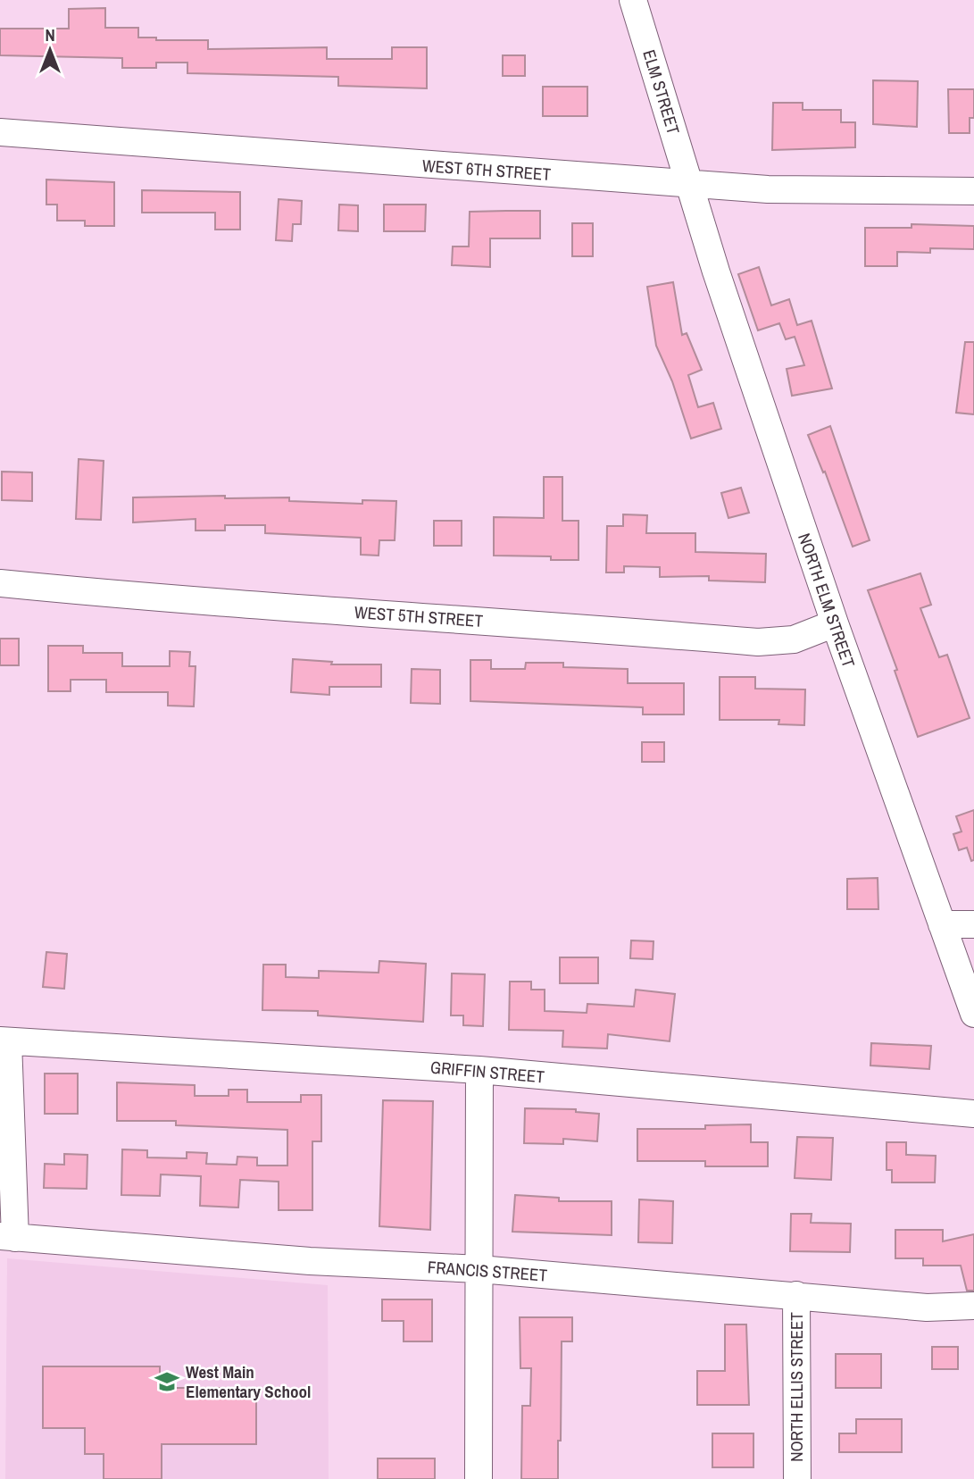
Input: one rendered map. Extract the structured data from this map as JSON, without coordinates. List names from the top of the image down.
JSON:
{
  "streets": {
    "street": [
      "ELM STREET",
      "WEST 6TH STREET",
      "NORTH ELM STREET",
      "WEST 5TH STREET",
      "GRIFFIN STREET",
      "FRANCIS STREET",
      "NORTH ELLIS STREET"
    ]
  },
  "crossings": [
    ["ELM STREET", "WEST 6TH STREET"],
    ["ELM STREET", "NORTH ELM STREET"],
    ["WEST 6TH STREET", "NORTH ELM STREET"],
    ["NORTH ELM STREET", "WEST 5TH STREET"],
    ["FRANCIS STREET", "NORTH ELLIS STREET"]
  ],
  "places": {
    "school or university": ["West Main Elementary School"]
  },
  "north": "top"
}
